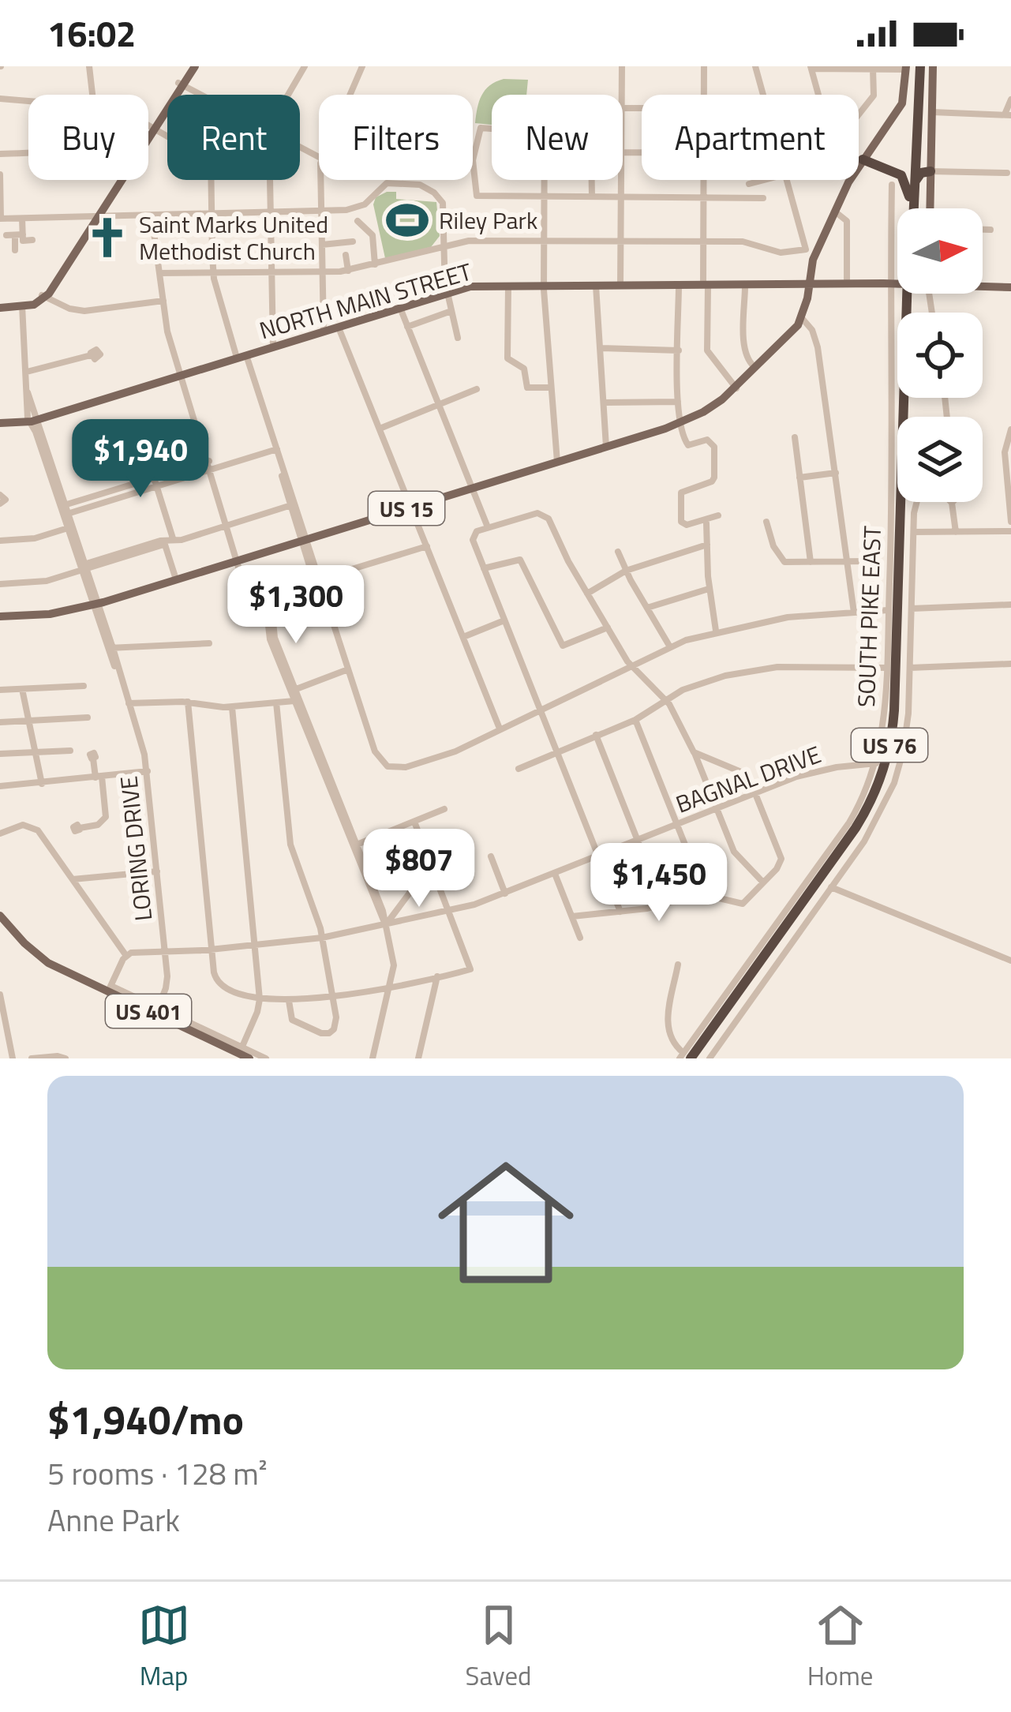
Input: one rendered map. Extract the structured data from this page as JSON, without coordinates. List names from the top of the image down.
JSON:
{
  "streets": {
    "highway": ["US 76"],
    "main road": ["NORTH MAIN STREET", "US 15", "US 401"],
    "street": ["SOUTH PIKE EAST", "BAGNAL DRIVE", "LORING DRIVE"]
  },
  "crossings": [
    ["NORTH MAIN STREET", "LORING DRIVE"],
    ["US 15", "LORING DRIVE"],
    ["SOUTH PIKE EAST", "US 76"],
    ["SOUTH PIKE EAST", "BAGNAL DRIVE"],
    ["BAGNAL DRIVE", "LORING DRIVE"],
    ["LORING DRIVE", "US 401"]
  ],
  "places": {
    "sports": ["Riley Park"],
    "church": ["Saint Marks United Methodist Church"]
  },
  "north": "right",
  "page": {
    "status": "16:02",
    "chip": [
      "Buy",
      "Rent",
      "Filters",
      "New",
      "Apartment"
    ],
    "price": [
      "$1,940",
      "$1,300",
      "$807",
      "$1,450"
    ],
    "list": [
      {
        "name": "$1,940/mo",
        "note": "5 rooms · 128 m² · Anne Park"
      }
    ],
    "tabs": ["Map", "Saved", "Home"]
  }
}
